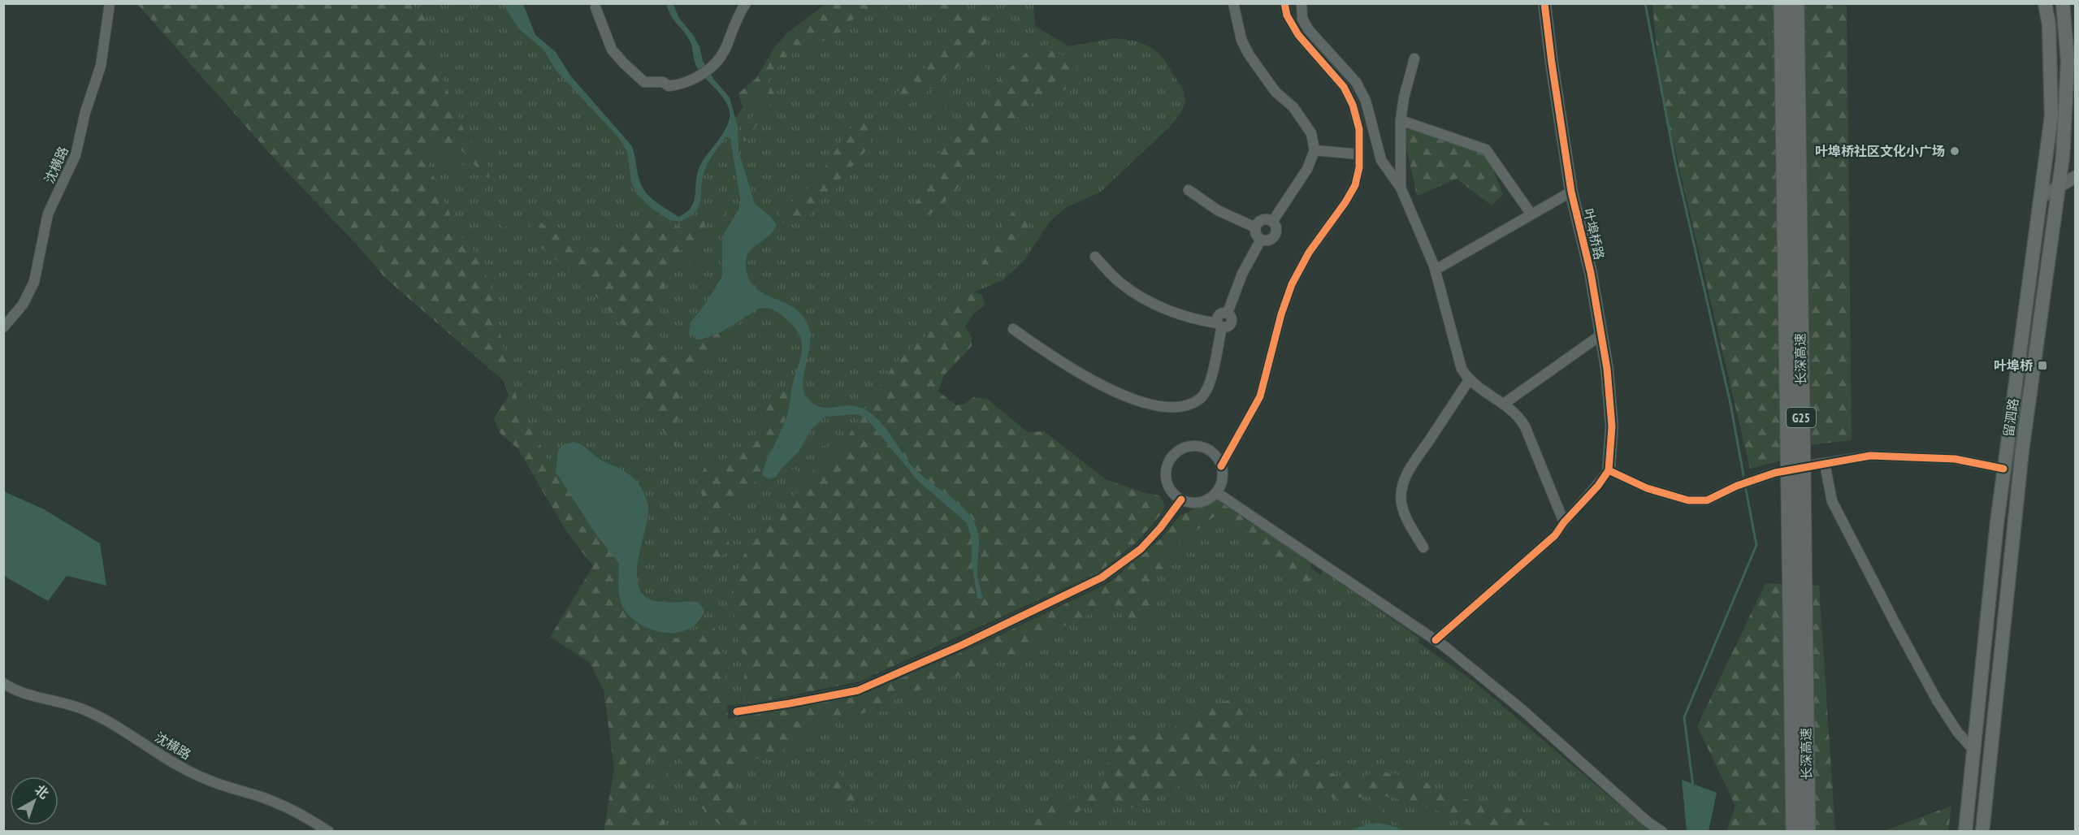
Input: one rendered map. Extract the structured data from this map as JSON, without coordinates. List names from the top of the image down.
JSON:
{
  "streets": {
    "highway": ["长深高速", "G25"],
    "main road": ["留泗路"],
    "street": ["沈横路", "叶埠桥路"]
  },
  "places": {
    "other": ["叶埠桥社区文化小广场"],
    "transit": ["叶埠桥"]
  },
  "north": "top right"
}
